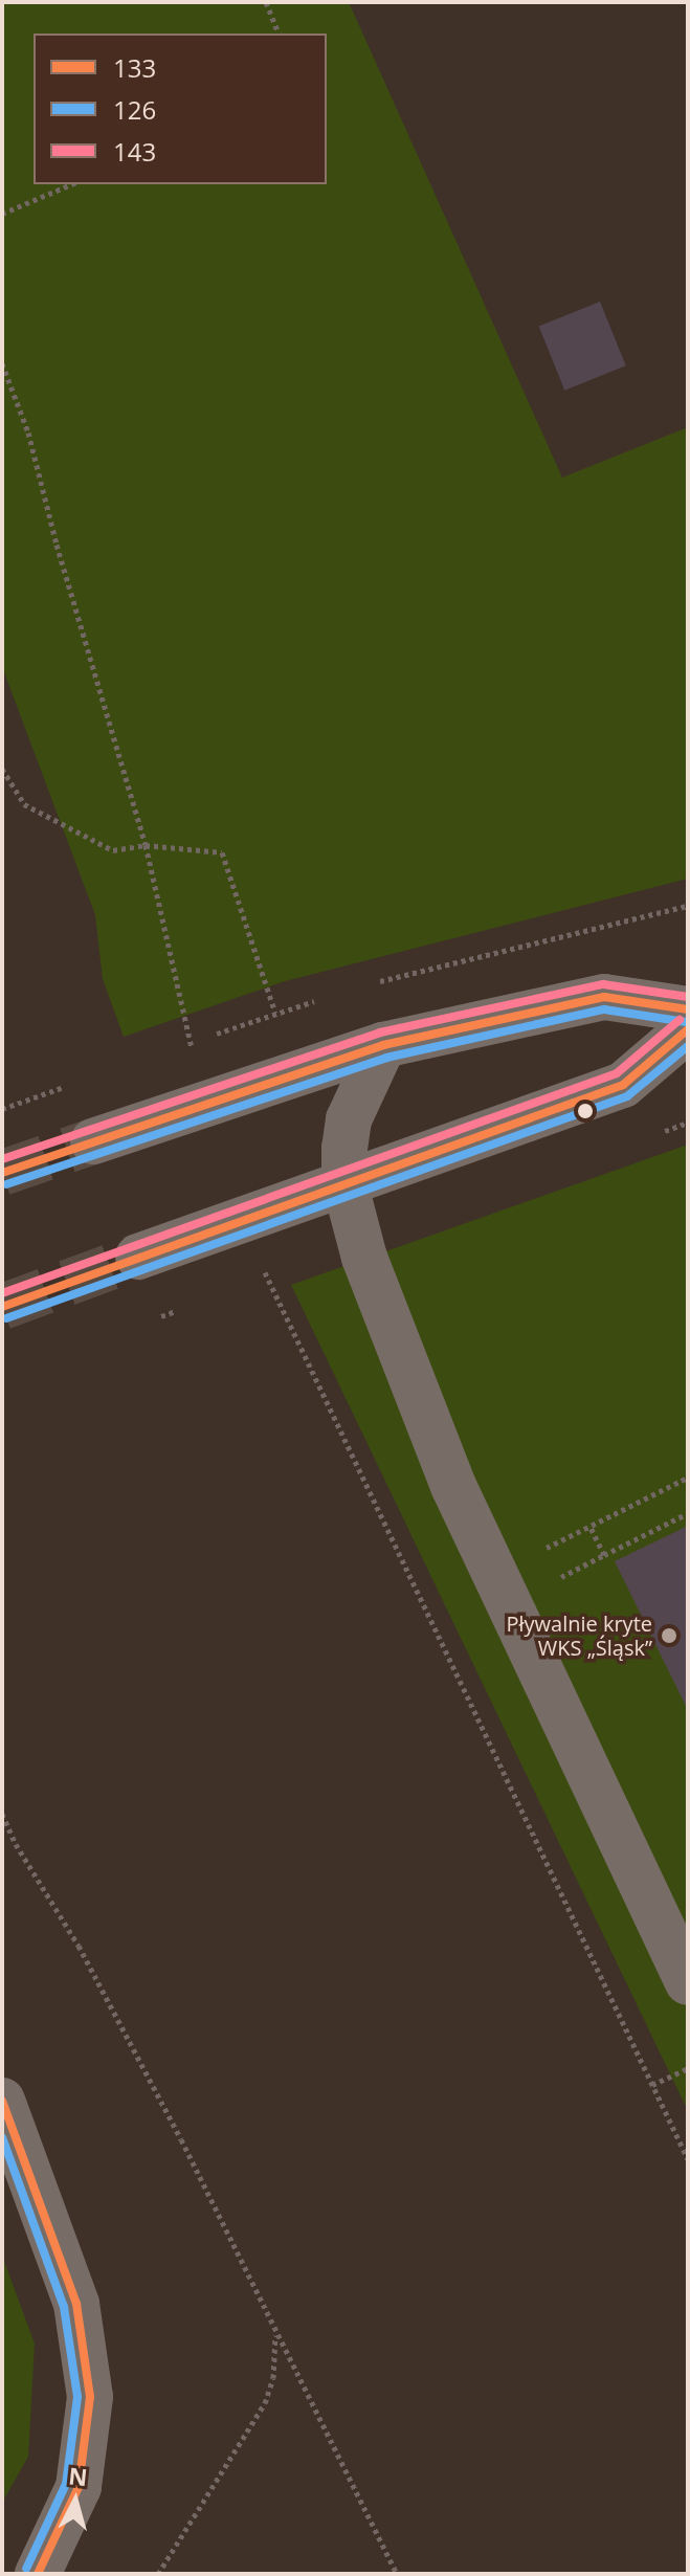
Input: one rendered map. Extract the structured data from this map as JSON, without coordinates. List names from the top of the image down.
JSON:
{
  "places": ["Pływalnie kryte WKS „Śląsk”"],
  "lines": ["transit line 143", "transit line 133", "transit line 126"],
  "legend": ["133", "126", "143"],
  "north": "top"
}
